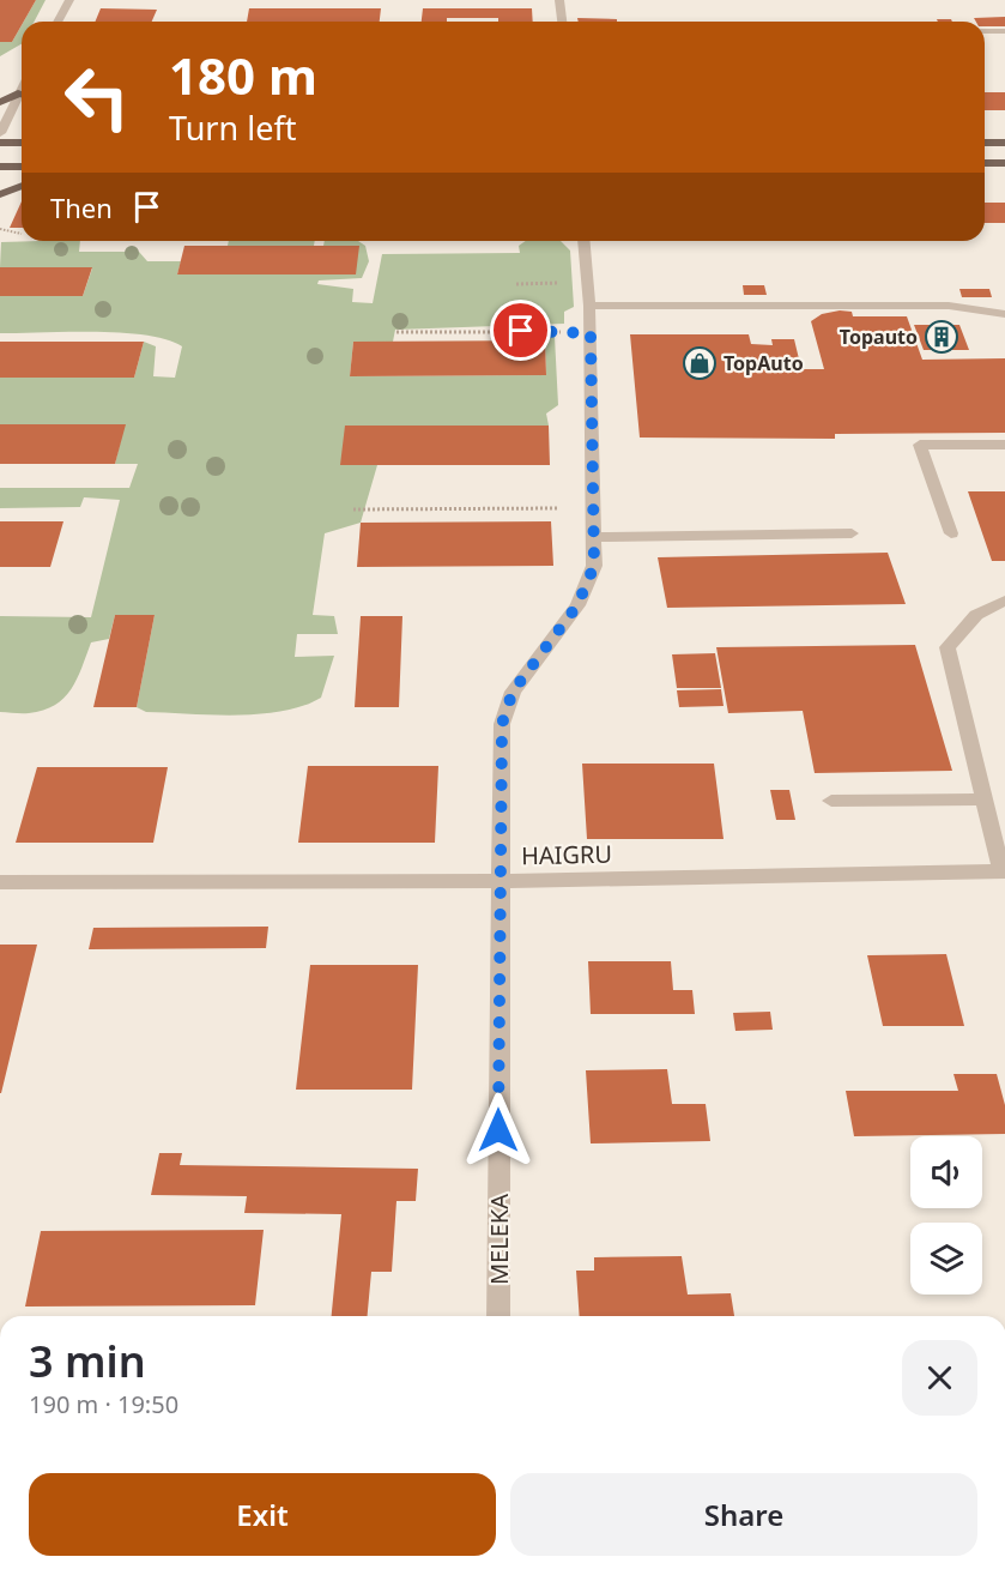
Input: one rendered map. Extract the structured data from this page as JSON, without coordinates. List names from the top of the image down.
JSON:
{
  "streets": {
    "street": ["HAIGRU", "MELEKA"]
  },
  "crossings": [
    ["HAIGRU", "MELEKA"]
  ],
  "places": {
    "building": ["Topauto"],
    "shop": ["TopAuto"]
  },
  "page": {
    "turn": ["180 m", "Turn left"],
    "then": "Then",
    "heading": ["3 min", "190 m · 19:50"],
    "buttons": ["Exit", "Share"]
  }
}
